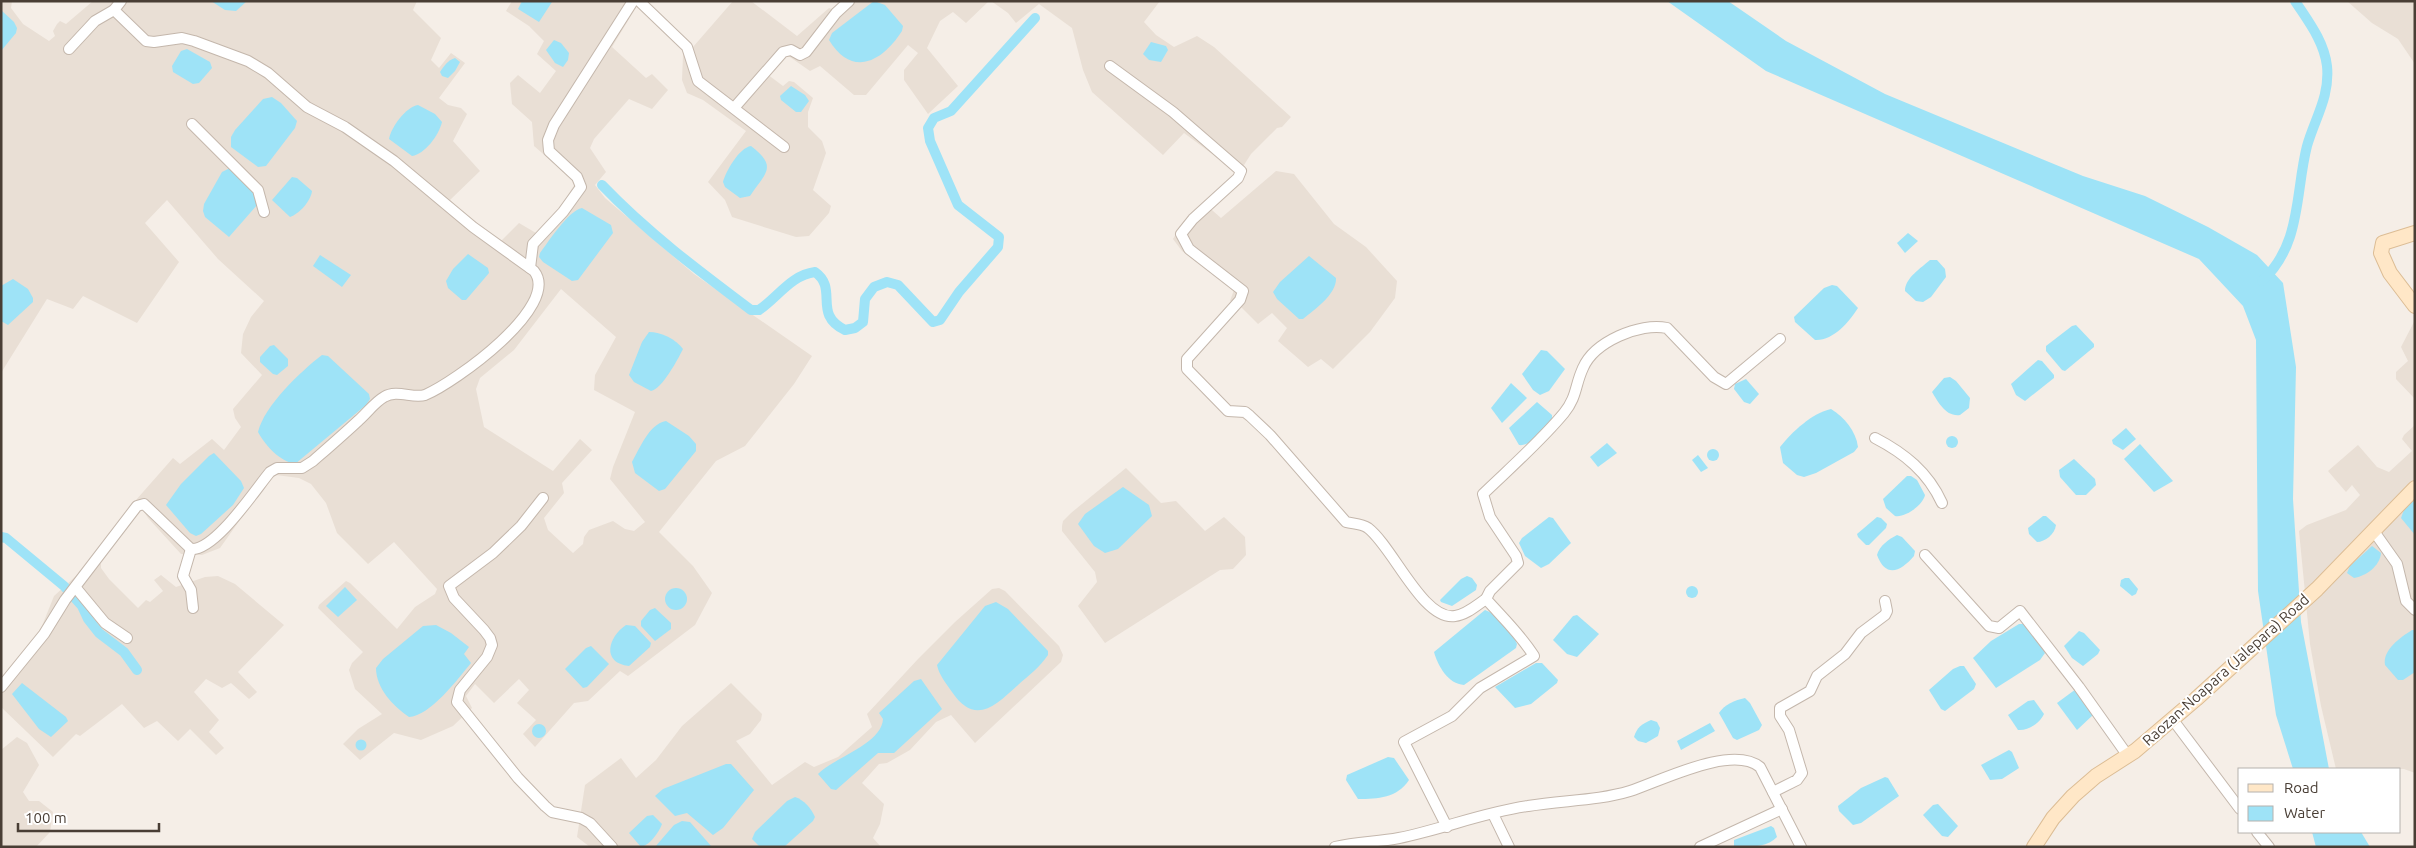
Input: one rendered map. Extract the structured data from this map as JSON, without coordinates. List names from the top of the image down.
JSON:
{
  "streets": {
    "main road": ["Raozan-Noapara (Jalepara) Road"]
  },
  "legend": ["Road", "Water"],
  "scale_bar": "100 m"
}
